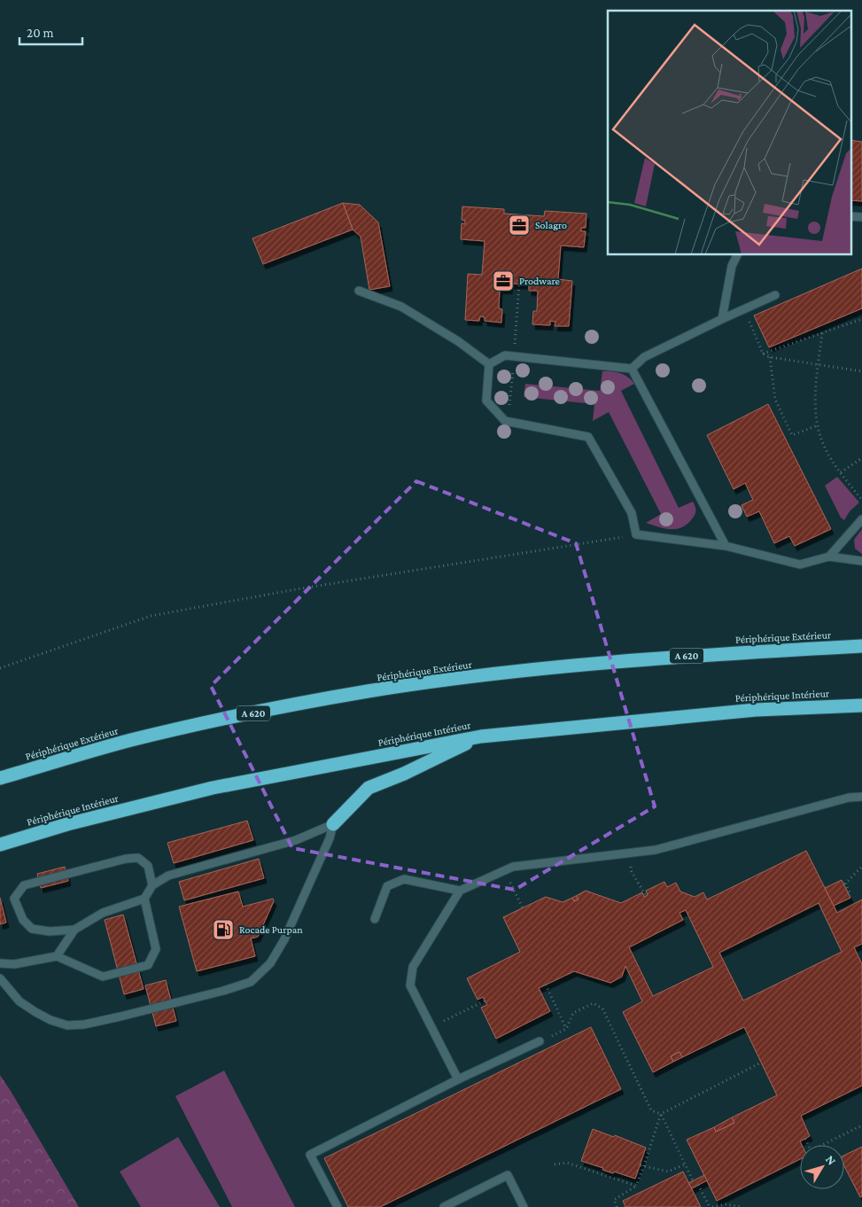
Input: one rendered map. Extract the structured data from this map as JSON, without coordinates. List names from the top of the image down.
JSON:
{
  "streets": {
    "highway": ["Périphérique Extérieur", "A 620", "Périphérique Intérieur"]
  },
  "places": {
    "office": ["Solagro", "Prodware"],
    "fuel station": ["Rocade Purpan"]
  },
  "scale_bar": "20 m",
  "north": "top right"
}
